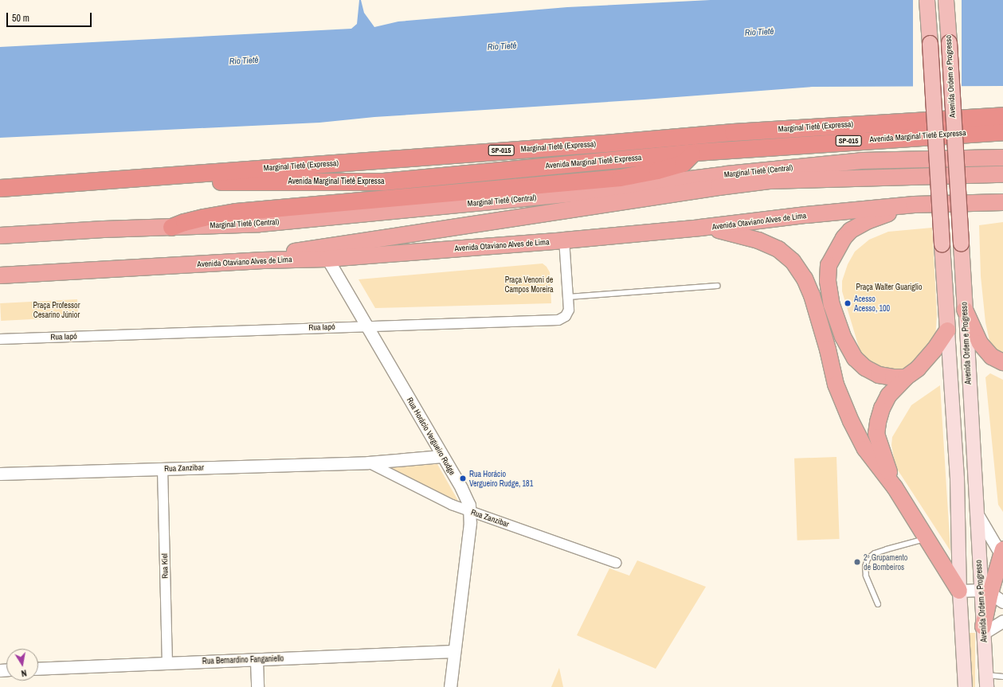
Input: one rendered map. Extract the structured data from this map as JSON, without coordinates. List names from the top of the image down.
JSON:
{
  "streets": {
    "highway": [
      "Marginal Tietê (Expressa)",
      "Avenida Marginal Tietê Expressa",
      "SP-015",
      "Marginal Tietê (Central)",
      "Avenida Otaviano Alves de Lima"
    ],
    "main road": ["Avenida Ordem e Progresso"],
    "street": [
      "Rua Iapó",
      "Rua Horácio Vergueiro Rudge",
      "Rua Zanzibar",
      "Rua Kiel",
      "Rua Bernardino Fanganiello"
    ]
  },
  "crossings": [
    ["Marginal Tietê (Expressa)", "Avenida Marginal Tietê Expressa"],
    ["Avenida Otaviano Alves de Lima", "Rua Iapó"],
    ["Avenida Otaviano Alves de Lima", "Rua Horácio Vergueiro Rudge"],
    ["Rua Iapó", "Rua Horácio Vergueiro Rudge"],
    ["Rua Horácio Vergueiro Rudge", "Rua Zanzibar"],
    ["Rua Horácio Vergueiro Rudge", "Rua Bernardino Fanganiello"],
    ["Rua Zanzibar", "Rua Kiel"],
    ["Rua Kiel", "Rua Bernardino Fanganiello"]
  ],
  "water": ["Rio Tietê"],
  "parks": ["Praça Venoni de Campos Moreira", "Praça Walter Guariglio", "Praça Professor Cesarino Júnior"],
  "places": ["Acesso Acesso, 100", "Rua Horácio Vergueiro Rudge, 181", "2º Grupamento de Bombeiros"],
  "scale_bar": "50 m",
  "north": "bottom"
}
